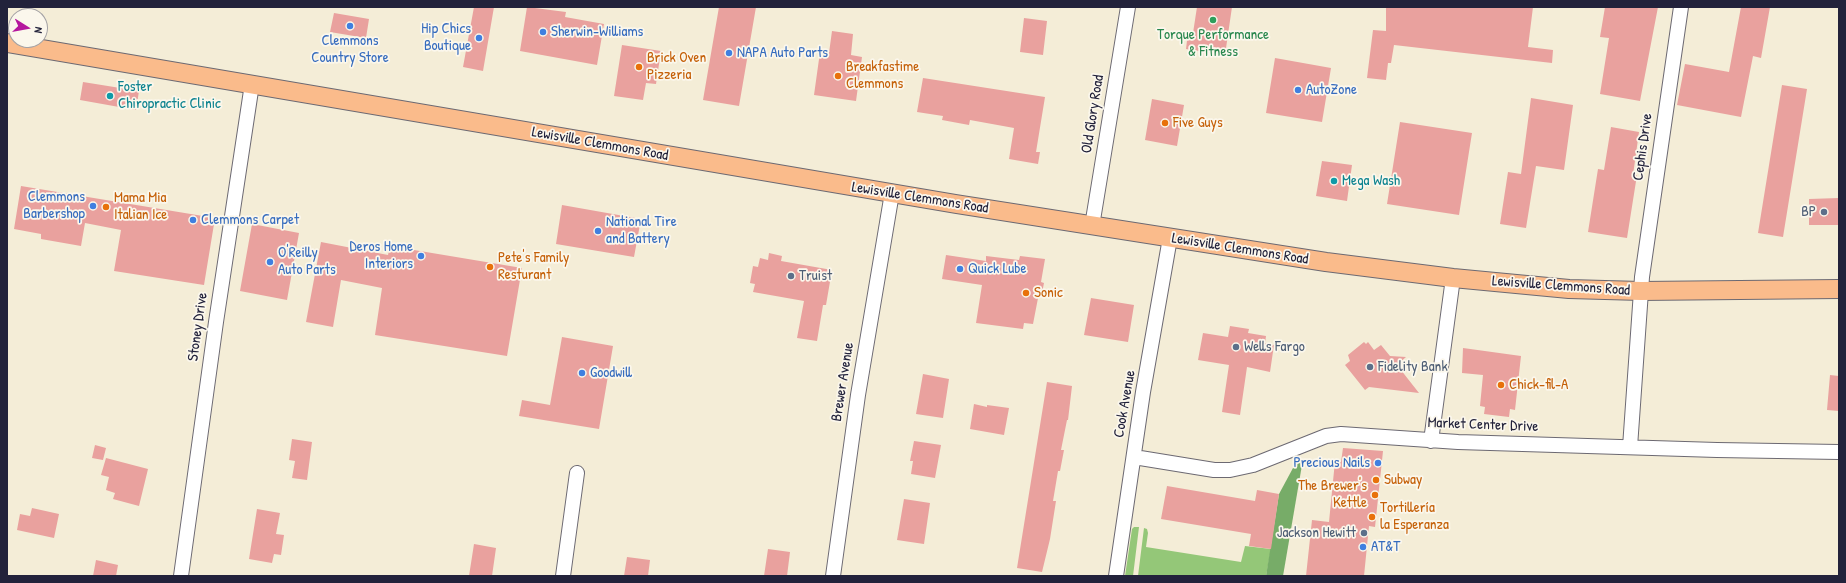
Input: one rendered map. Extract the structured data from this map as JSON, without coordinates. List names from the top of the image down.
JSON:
{
  "streets": {
    "main road": ["Lewisville Clemmons Road"],
    "street": [
      "Old Glory Road",
      "Cephis Drive",
      "Stoney Drive",
      "Brewer Avenue",
      "Cook Avenue",
      "Market Center Drive"
    ]
  },
  "crossings": [
    ["Old Glory Road", "Lewisville Clemmons Road"],
    ["Lewisville Clemmons Road", "Cephis Drive"],
    ["Lewisville Clemmons Road", "Stoney Drive"],
    ["Lewisville Clemmons Road", "Brewer Avenue"],
    ["Lewisville Clemmons Road", "Cook Avenue"],
    ["Cephis Drive", "Market Center Drive"],
    ["Cook Avenue", "Market Center Drive"]
  ],
  "places": [
    "Torque Performance & Fitness",
    "Clemmons Country Store",
    "Sherwin-Williams",
    "Hip Chics Boutique",
    "NAPA Auto Parts",
    "Brick Oven Pizzeria",
    "Breakfastime Clemmons",
    "AutoZone",
    "Foster Chiropractic Clinic",
    "Five Guys",
    "Mega Wash",
    "Clemmons Barbershop",
    "Mama Mia Italian Ice",
    "BP",
    "Clemmons Carpet",
    "National Tire and Battery",
    "Deros Home Interiors",
    "O'Reilly Auto Parts",
    "Pete's Family Resturant",
    "Quick Lube",
    "Truist",
    "Sonic",
    "Wells Fargo",
    "Fidelity Bank",
    "Goodwill",
    "Chick-fil-A",
    "Precious Nails",
    "Subway",
    "The Brewer's Kettle",
    "Tortillería la Esperanza",
    "Jackson Hewitt",
    "AT&T"
  ],
  "north": "right"
}
